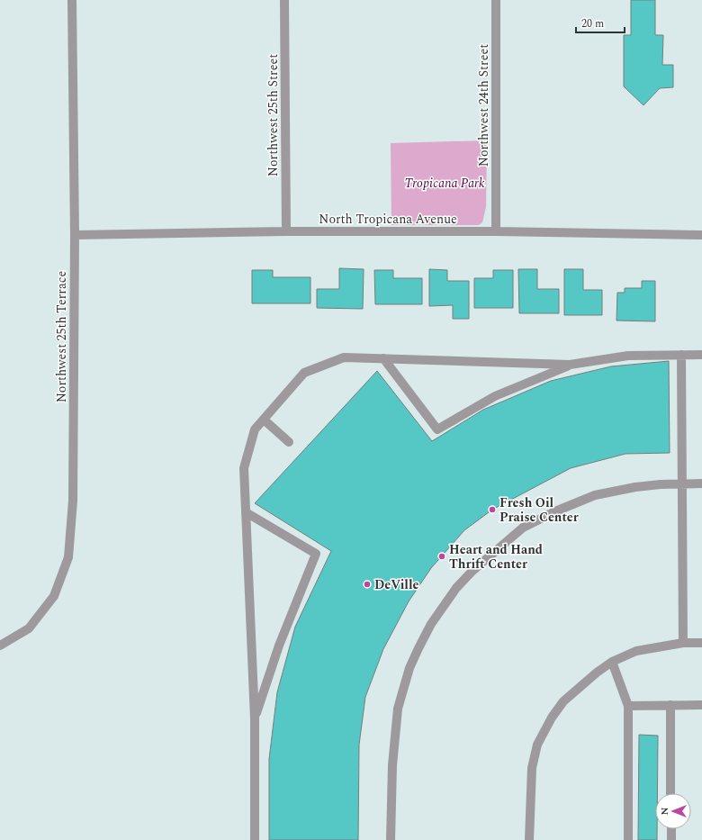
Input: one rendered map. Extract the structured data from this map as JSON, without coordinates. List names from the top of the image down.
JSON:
{
  "streets": {
    "street": [
      "Northwest 24th Street",
      "Northwest 25th Street",
      "North Tropicana Avenue",
      "Northwest 25th Terrace"
    ]
  },
  "crossings": [
    ["Northwest 24th Street", "North Tropicana Avenue"],
    ["Northwest 25th Street", "North Tropicana Avenue"],
    ["North Tropicana Avenue", "Northwest 25th Terrace"]
  ],
  "parks": ["Tropicana Park"],
  "places": ["Fresh Oil Praise Center", "Heart and Hand Thrift Center", "DeVille"],
  "scale_bar": "20 m",
  "north": "left"
}
